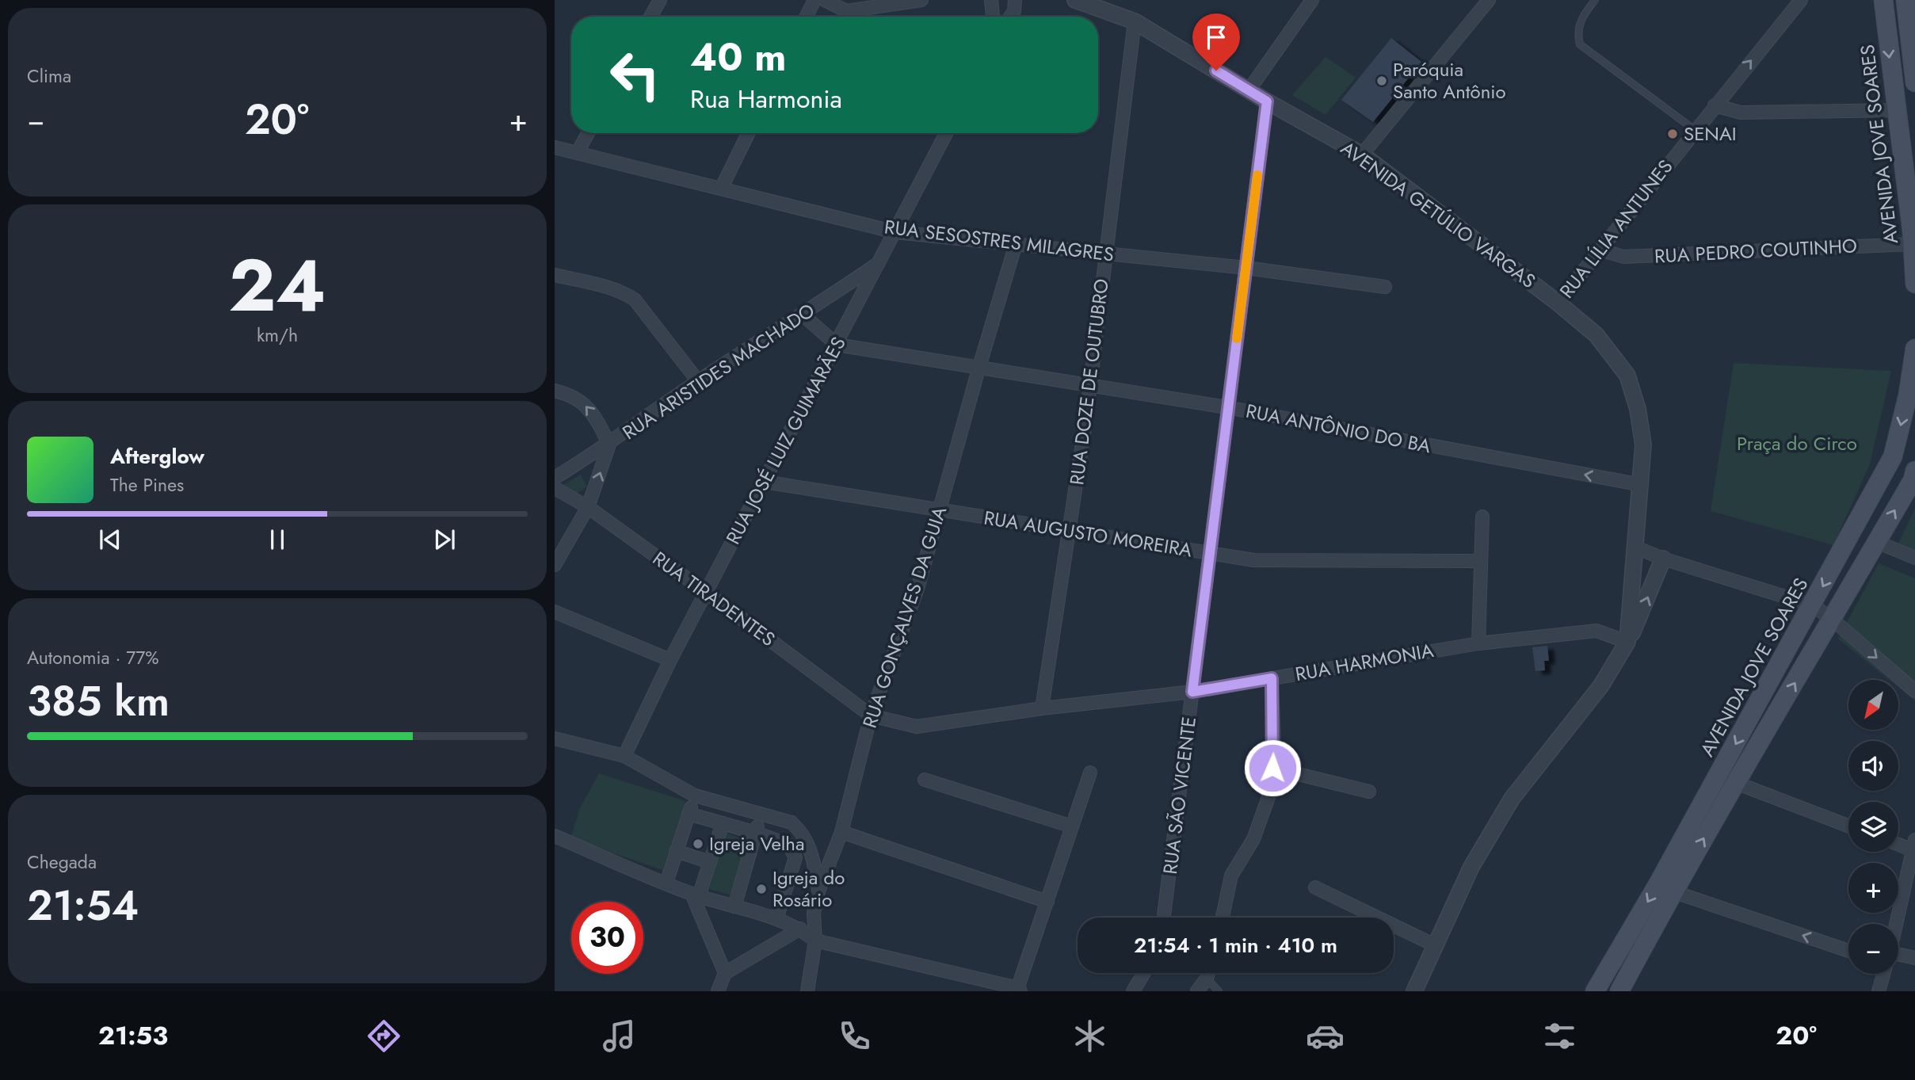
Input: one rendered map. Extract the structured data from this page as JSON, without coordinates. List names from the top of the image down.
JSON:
{
  "streets": {
    "main road": ["AVENIDA JOVE SOARES"],
    "street": [
      "AVENIDA GETÚLIO VARGAS",
      "RUA LÍLIA ANTUNES",
      "RUA SESOSTRES MILAGRES",
      "RUA PEDRO COUTINHO",
      "RUA ARISTIDES MACHADO",
      "RUA DOZE DE OUTUBRO",
      "RUA ANTÔNIO DO BA",
      "RUA JOSÉ LUIZ GUIMARÃES",
      "RUA AUGUSTO MOREIRA",
      "RUA TIRADENTES",
      "RUA GONÇALVES DA GUIA",
      "RUA HARMONIA",
      "RUA SÃO VICENTE"
    ]
  },
  "crossings": [
    ["AVENIDA JOVE SOARES", "RUA PEDRO COUTINHO"],
    ["AVENIDA GETÚLIO VARGAS", "RUA LÍLIA ANTUNES"],
    ["AVENIDA GETÚLIO VARGAS", "RUA DOZE DE OUTUBRO"],
    ["AVENIDA GETÚLIO VARGAS", "RUA ANTÔNIO DO BA"],
    ["AVENIDA GETÚLIO VARGAS", "RUA HARMONIA"],
    ["AVENIDA GETÚLIO VARGAS", "RUA SÃO VICENTE"],
    ["RUA LÍLIA ANTUNES", "RUA PEDRO COUTINHO"],
    ["RUA SESOSTRES MILAGRES", "RUA DOZE DE OUTUBRO"],
    ["RUA SESOSTRES MILAGRES", "RUA JOSÉ LUIZ GUIMARÃES"],
    ["RUA SESOSTRES MILAGRES", "RUA GONÇALVES DA GUIA"],
    ["RUA SESOSTRES MILAGRES", "RUA SÃO VICENTE"],
    ["RUA ARISTIDES MACHADO", "RUA JOSÉ LUIZ GUIMARÃES"],
    ["RUA DOZE DE OUTUBRO", "RUA ANTÔNIO DO BA"],
    ["RUA DOZE DE OUTUBRO", "RUA AUGUSTO MOREIRA"],
    ["RUA DOZE DE OUTUBRO", "RUA HARMONIA"],
    ["RUA ANTÔNIO DO BA", "RUA JOSÉ LUIZ GUIMARÃES"],
    ["RUA ANTÔNIO DO BA", "RUA GONÇALVES DA GUIA"],
    ["RUA ANTÔNIO DO BA", "RUA SÃO VICENTE"],
    ["RUA JOSÉ LUIZ GUIMARÃES", "RUA AUGUSTO MOREIRA"],
    ["RUA JOSÉ LUIZ GUIMARÃES", "RUA TIRADENTES"],
    ["RUA AUGUSTO MOREIRA", "RUA GONÇALVES DA GUIA"],
    ["RUA AUGUSTO MOREIRA", "RUA SÃO VICENTE"],
    ["RUA TIRADENTES", "RUA GONÇALVES DA GUIA"],
    ["RUA TIRADENTES", "RUA HARMONIA"],
    ["RUA GONÇALVES DA GUIA", "RUA HARMONIA"],
    ["RUA HARMONIA", "RUA SÃO VICENTE"]
  ],
  "one_way": ["RUA LÍLIA ANTUNES", "RUA ANTÔNIO DO BA"],
  "parks": ["Praça do Circo"],
  "places": [
    "Paróquia Santo Antônio",
    "SENAI",
    "Igreja Velha",
    "Igreja do Rosário"
  ],
  "north": "bottom left",
  "page": {
    "tile": [
      "Clima",
      ["24", "km/h"],
      ["Autonomia · 77%", "385 km"],
      ["Chegada", "21:54"]
    ],
    "turn": ["40 m", "Rua Harmonia"],
    "heat": ["−", "20°", "+"],
    "song": ["Afterglow", "The Pines"],
    "map_buttons": ["+", "−"],
    "limit": "30",
    "trip": "21:54 · 1 min · 410 m",
    "tabs": ["21:53", "20°"]
  }
}
